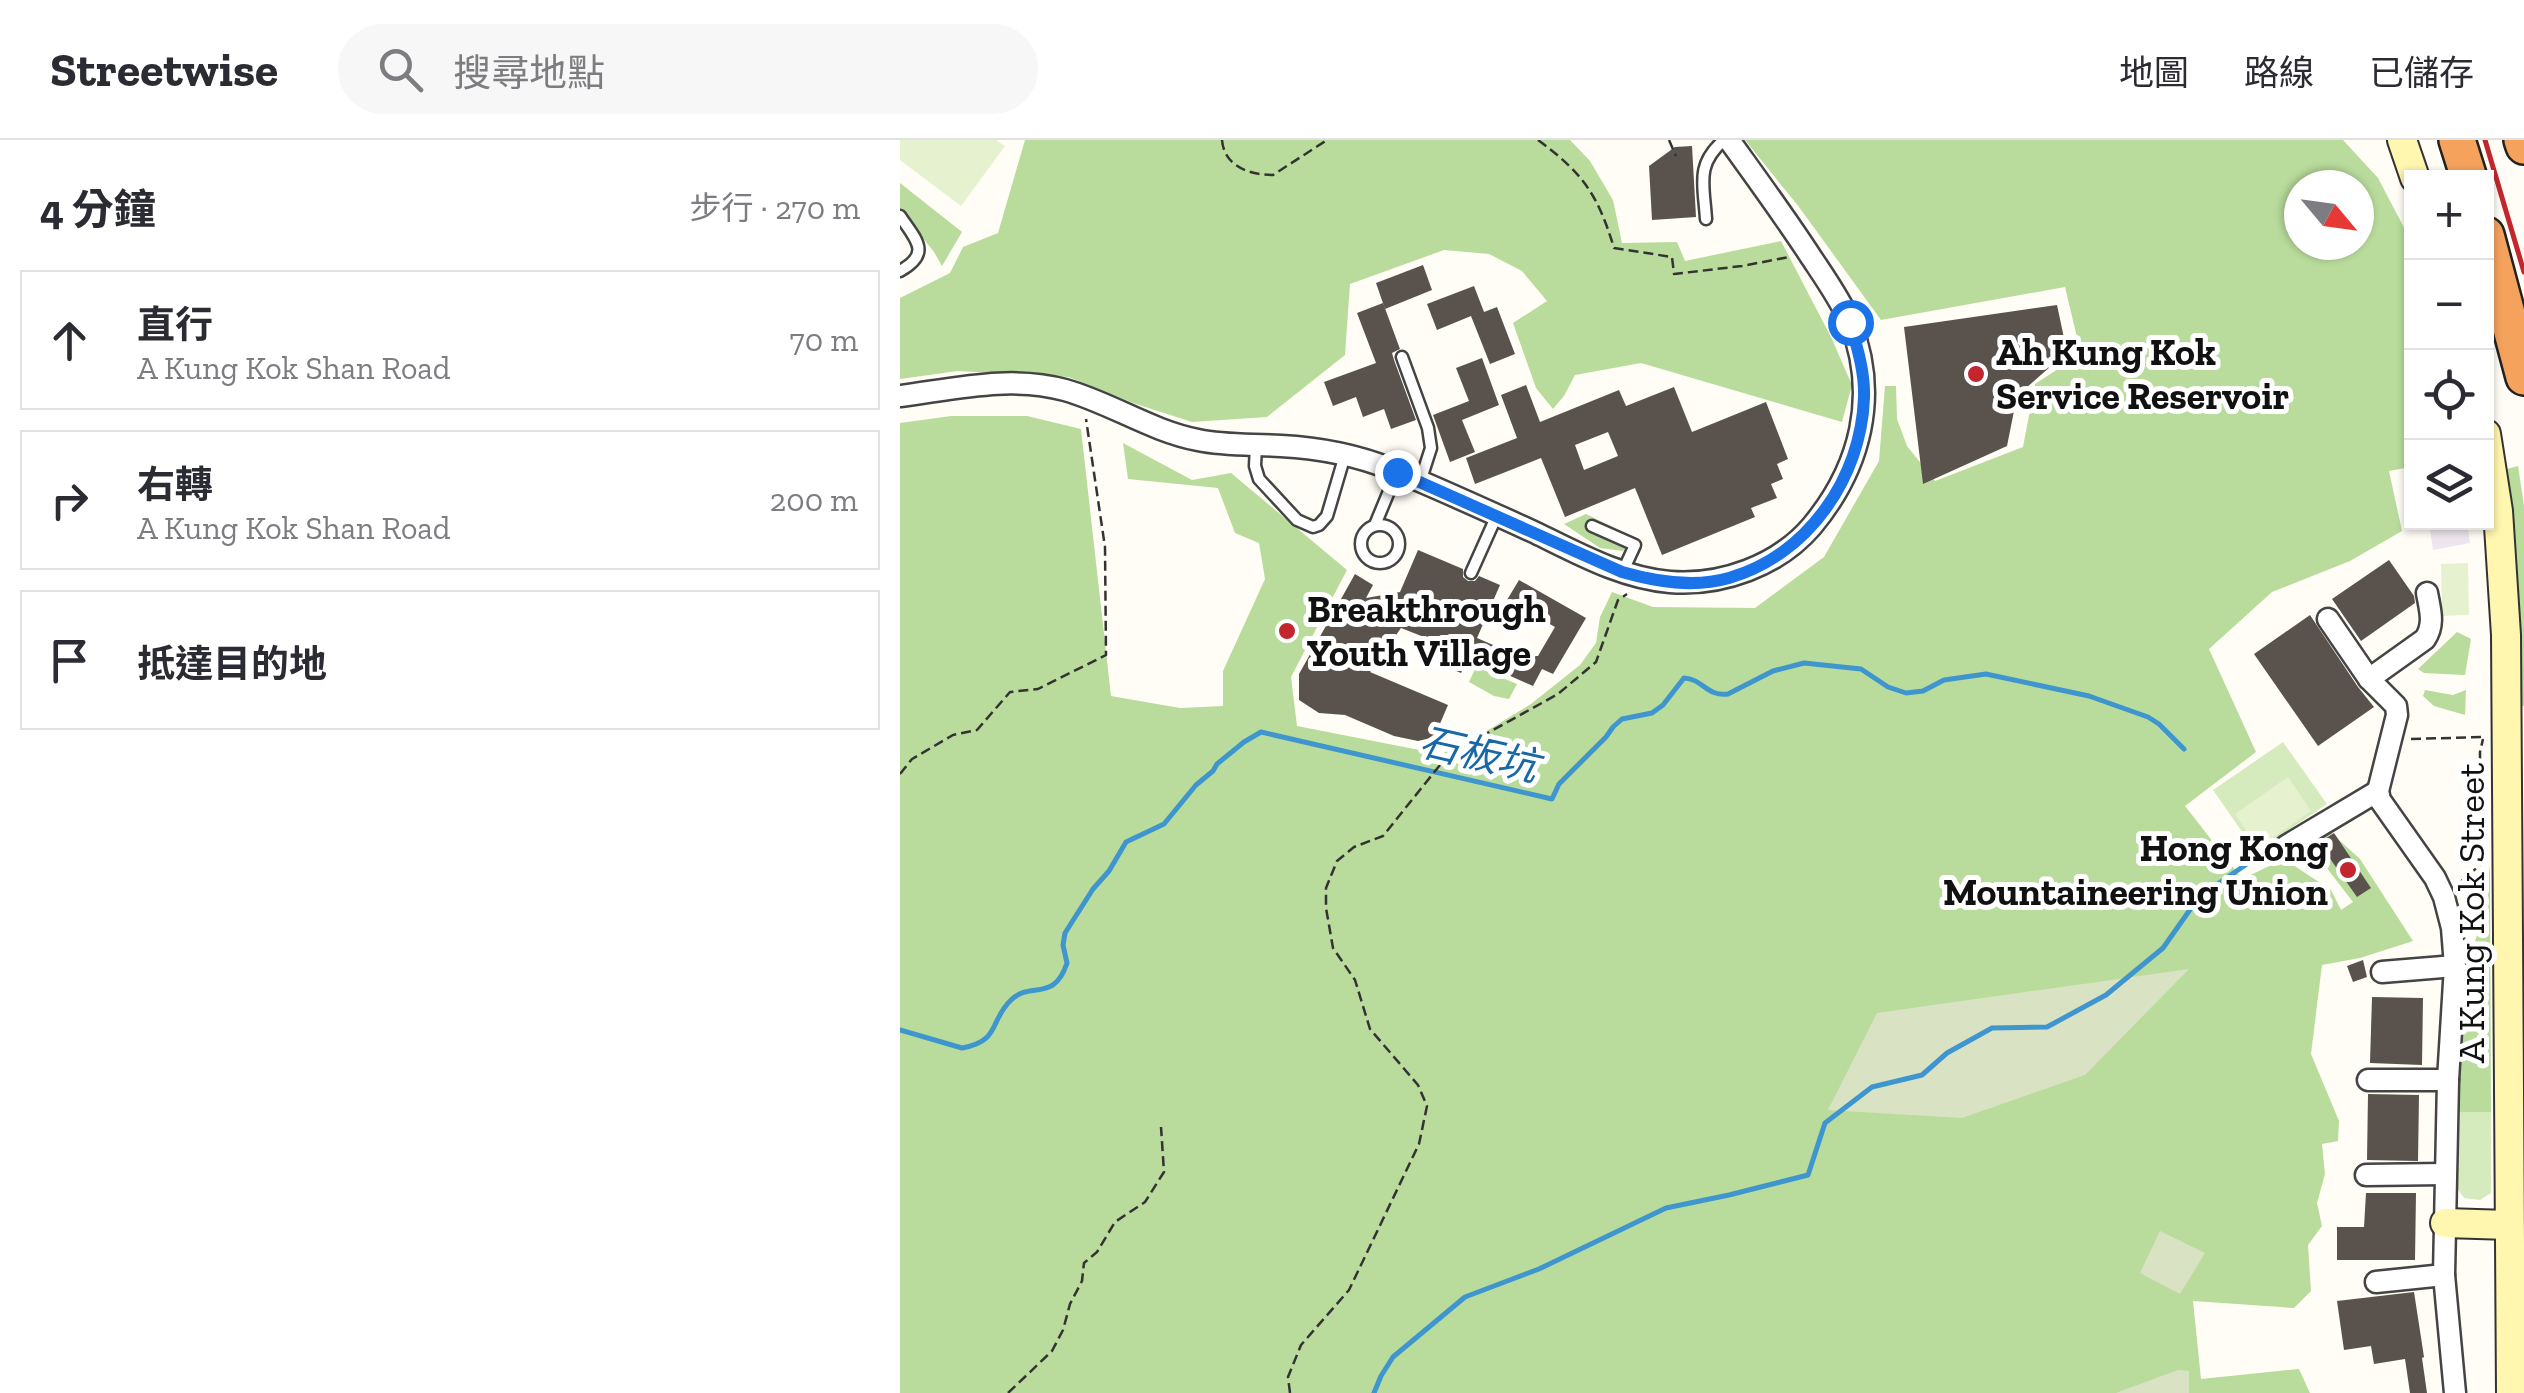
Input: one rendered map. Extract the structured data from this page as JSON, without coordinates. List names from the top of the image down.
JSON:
{
  "streets": {
    "main road": ["A Kung Kok Street"]
  },
  "water": ["石板坑"],
  "places": ["Ah Kung Kok Service Reservoir", "Breakthrough Youth Village", "Hong Kong Mountaineering Union"],
  "north": "bottom right",
  "page": {
    "header": "Streetwise",
    "search": "搜尋地點",
    "nav": ["地圖", "路線", "已儲存"],
    "heading": ["4 分鐘", "步行 · 270 m"],
    "map_buttons": ["+", "−"],
    "list": [
      ["直行", "A Kung Kok Shan Road", "70 m"],
      ["右轉", "A Kung Kok Shan Road", "200 m"],
      "抵達目的地"
    ]
  }
}
